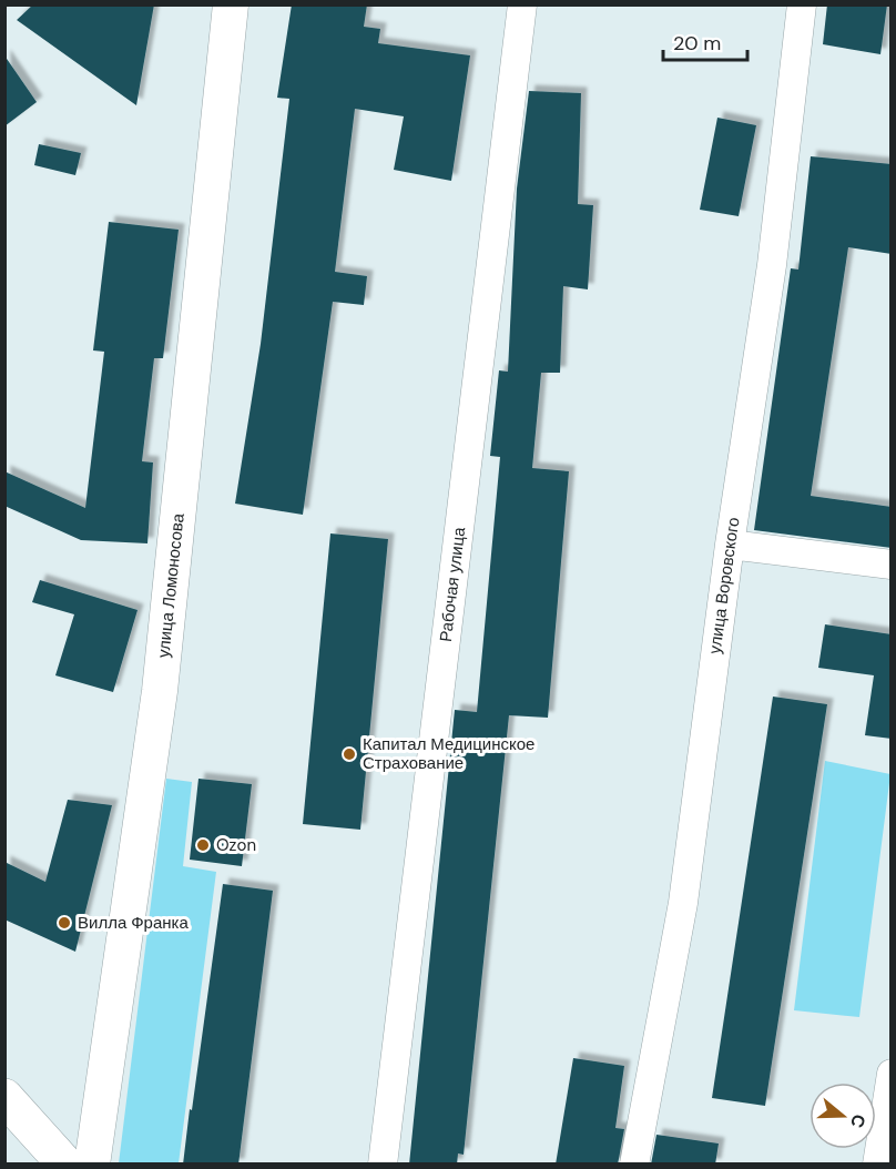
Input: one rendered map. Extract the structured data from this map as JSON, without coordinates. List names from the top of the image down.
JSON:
{
  "streets": {
    "street": ["Рабочая улица", "улица Ломоносова", "улица Воровского"]
  },
  "places": ["Капитал Медицинское Страхование", "Ozon", "Вилла Франка"],
  "scale_bar": "20 m",
  "north": "right"
}
